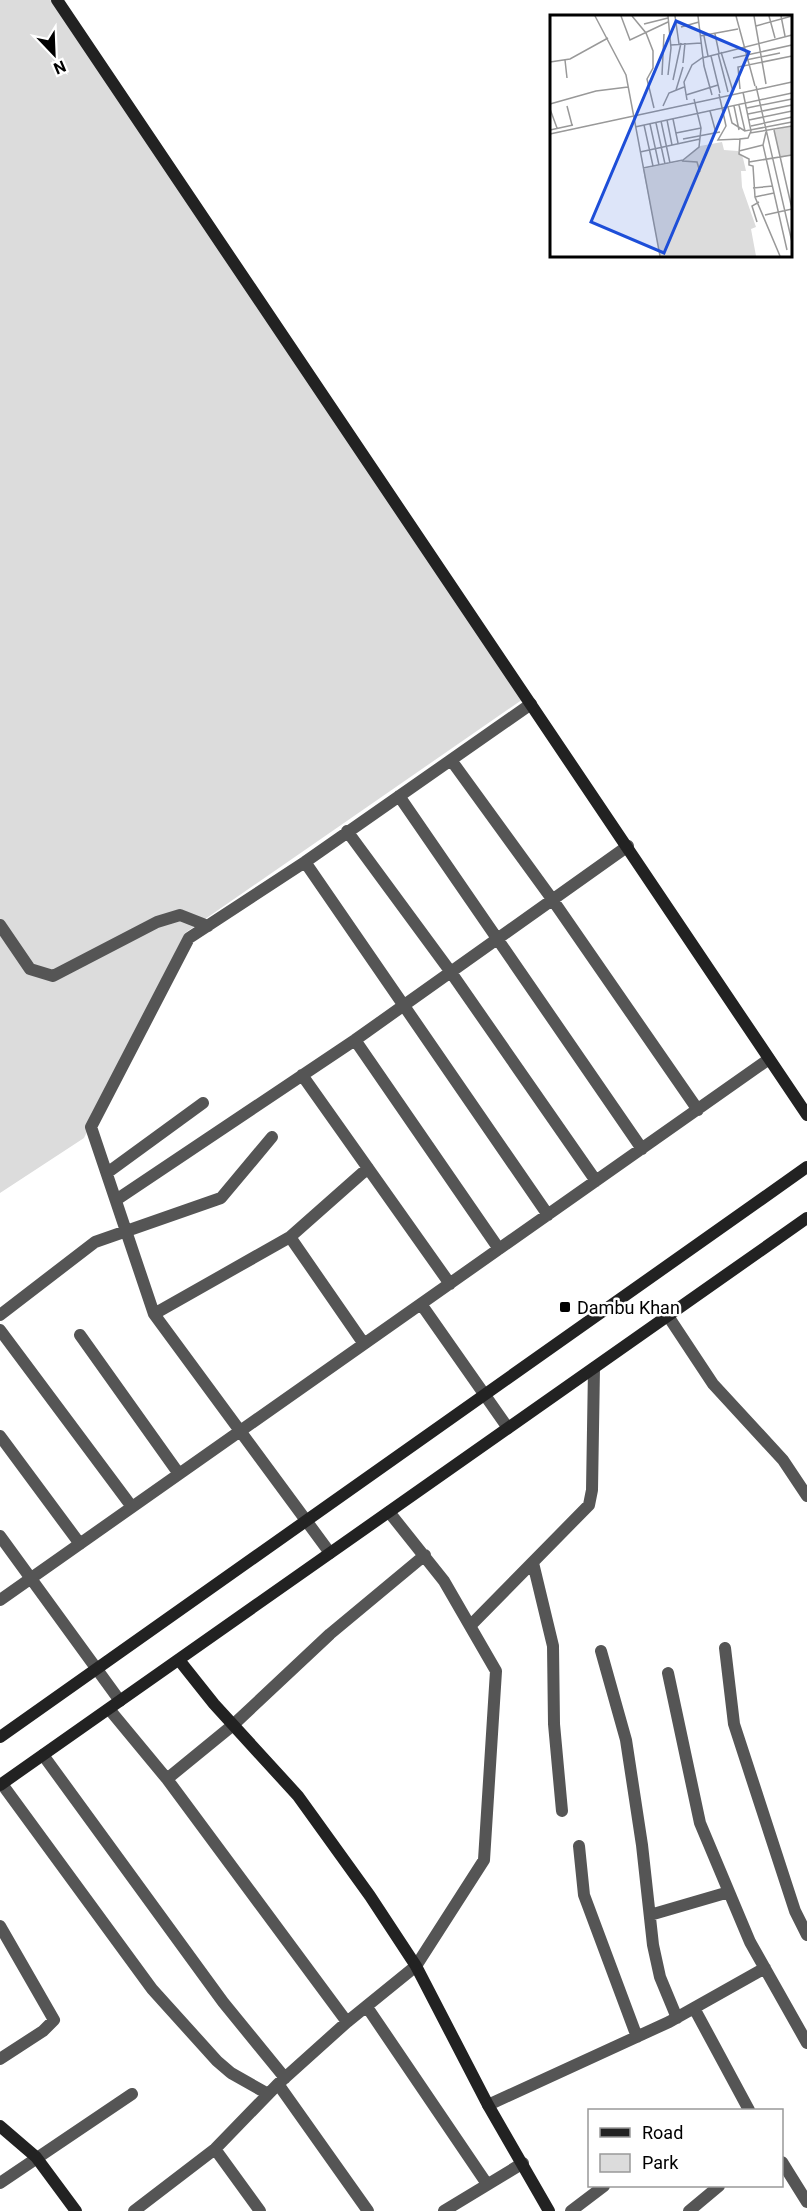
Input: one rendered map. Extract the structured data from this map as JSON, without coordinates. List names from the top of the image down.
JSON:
{
  "places": {
    "transit": ["Dambu Khan"]
  },
  "legend": ["Road", "Park"],
  "north": "bottom right"
}
